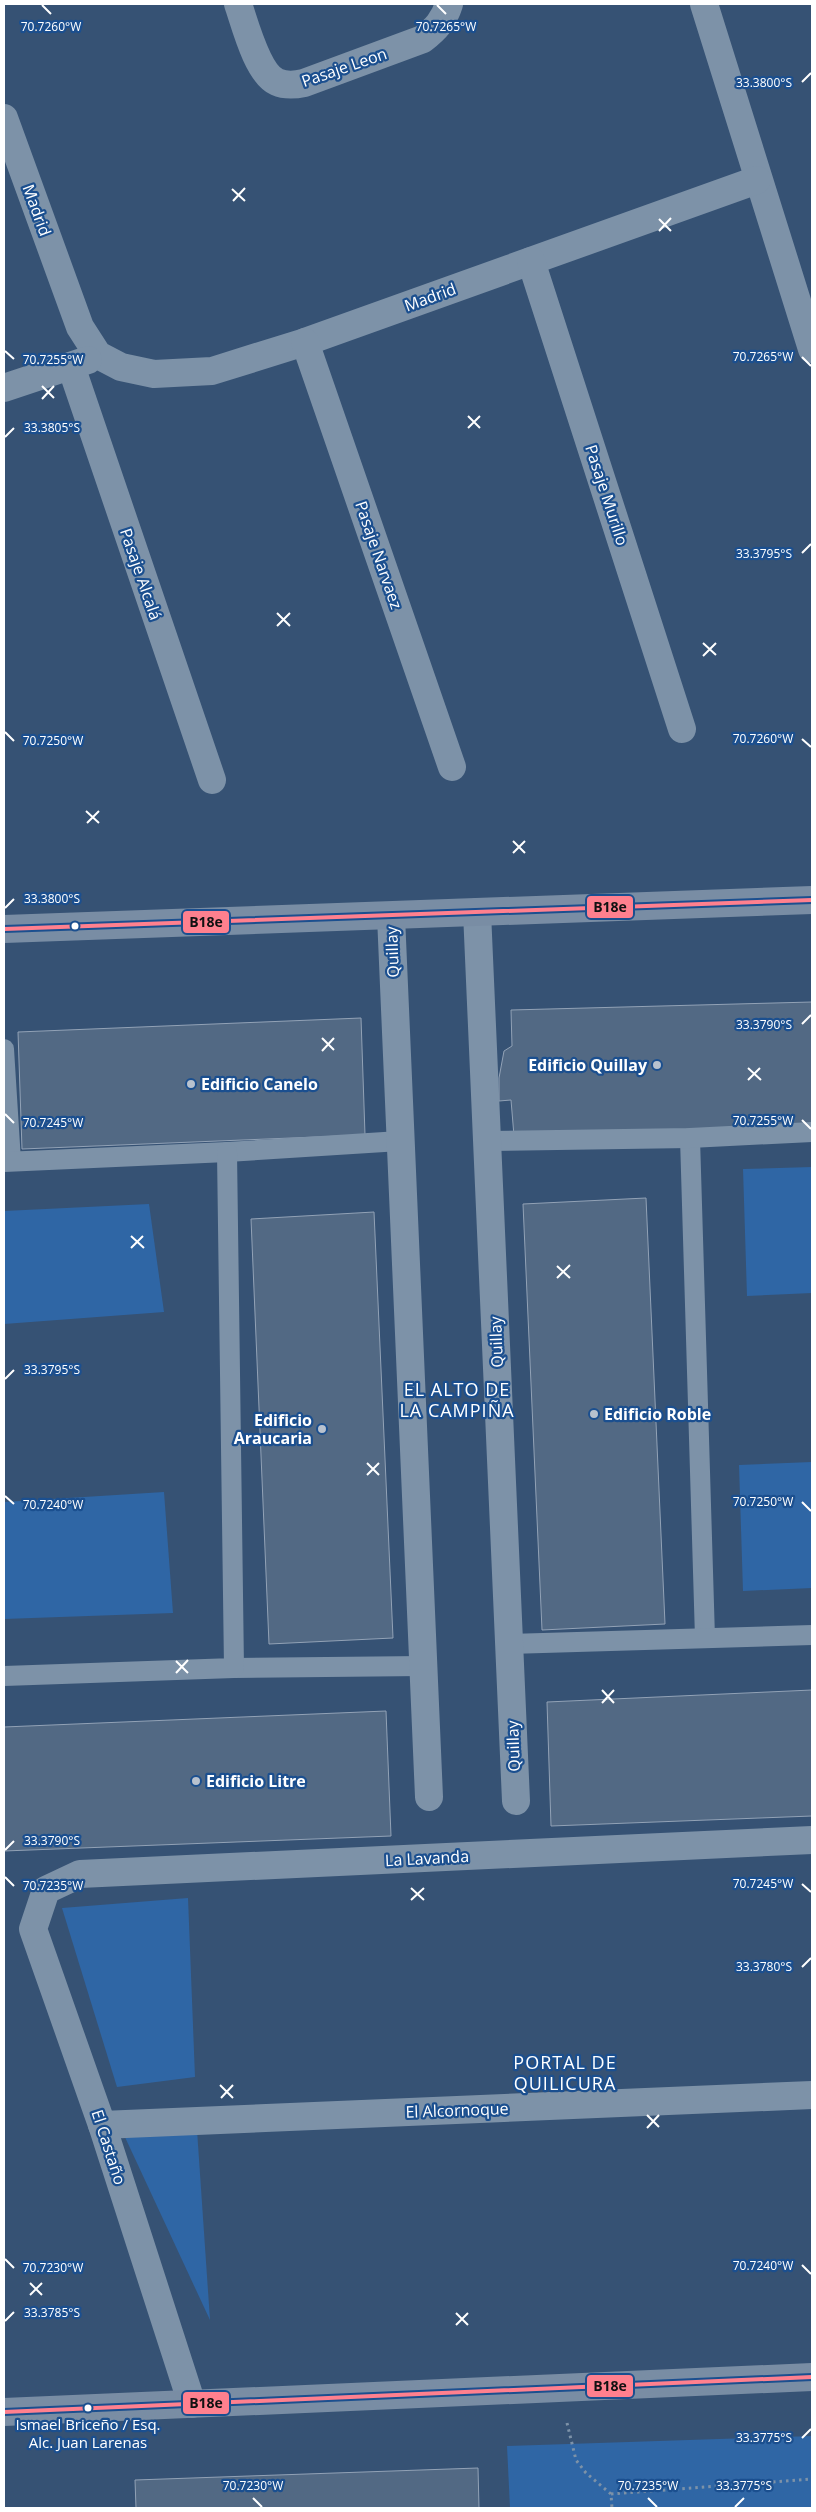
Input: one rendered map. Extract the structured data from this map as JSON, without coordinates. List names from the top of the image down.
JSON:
{
  "streets": {
    "street": [
      "Pasaje Leon",
      "Madrid",
      "Pasaje Murillo",
      "Pasaje Narvaez",
      "Pasaje Alcalá",
      "Quillay",
      "La Lavanda",
      "El Alcornoque",
      "El Castaño"
    ]
  },
  "crossings": [
    ["Madrid", "Pasaje Murillo"],
    ["Madrid", "Pasaje Narvaez"],
    ["La Lavanda", "El Castaño"],
    ["El Alcornoque", "El Castaño"]
  ],
  "districts": ["EL ALTO DE LA CAMPIÑA", "PORTAL DE QUILICURA"],
  "places": [
    "Edificio Quillay",
    "Edificio Canelo",
    "Edificio Roble",
    "Edificio Araucaria",
    "Edificio Litre",
    "Ismael Briceño / Esq. Alc. Juan Larenas"
  ],
  "lines": ["transit line B18e"],
  "coordinates": [
    "70.7260°W",
    "70.7265°W",
    "33.3800°S",
    "70.7255°W",
    "33.3805°S",
    "33.3795°S",
    "70.7250°W",
    "33.3790°S",
    "70.7245°W",
    "70.7240°W",
    "70.7235°W",
    "33.3780°S",
    "70.7230°W",
    "33.3785°S",
    "33.3775°S"
  ]
}
